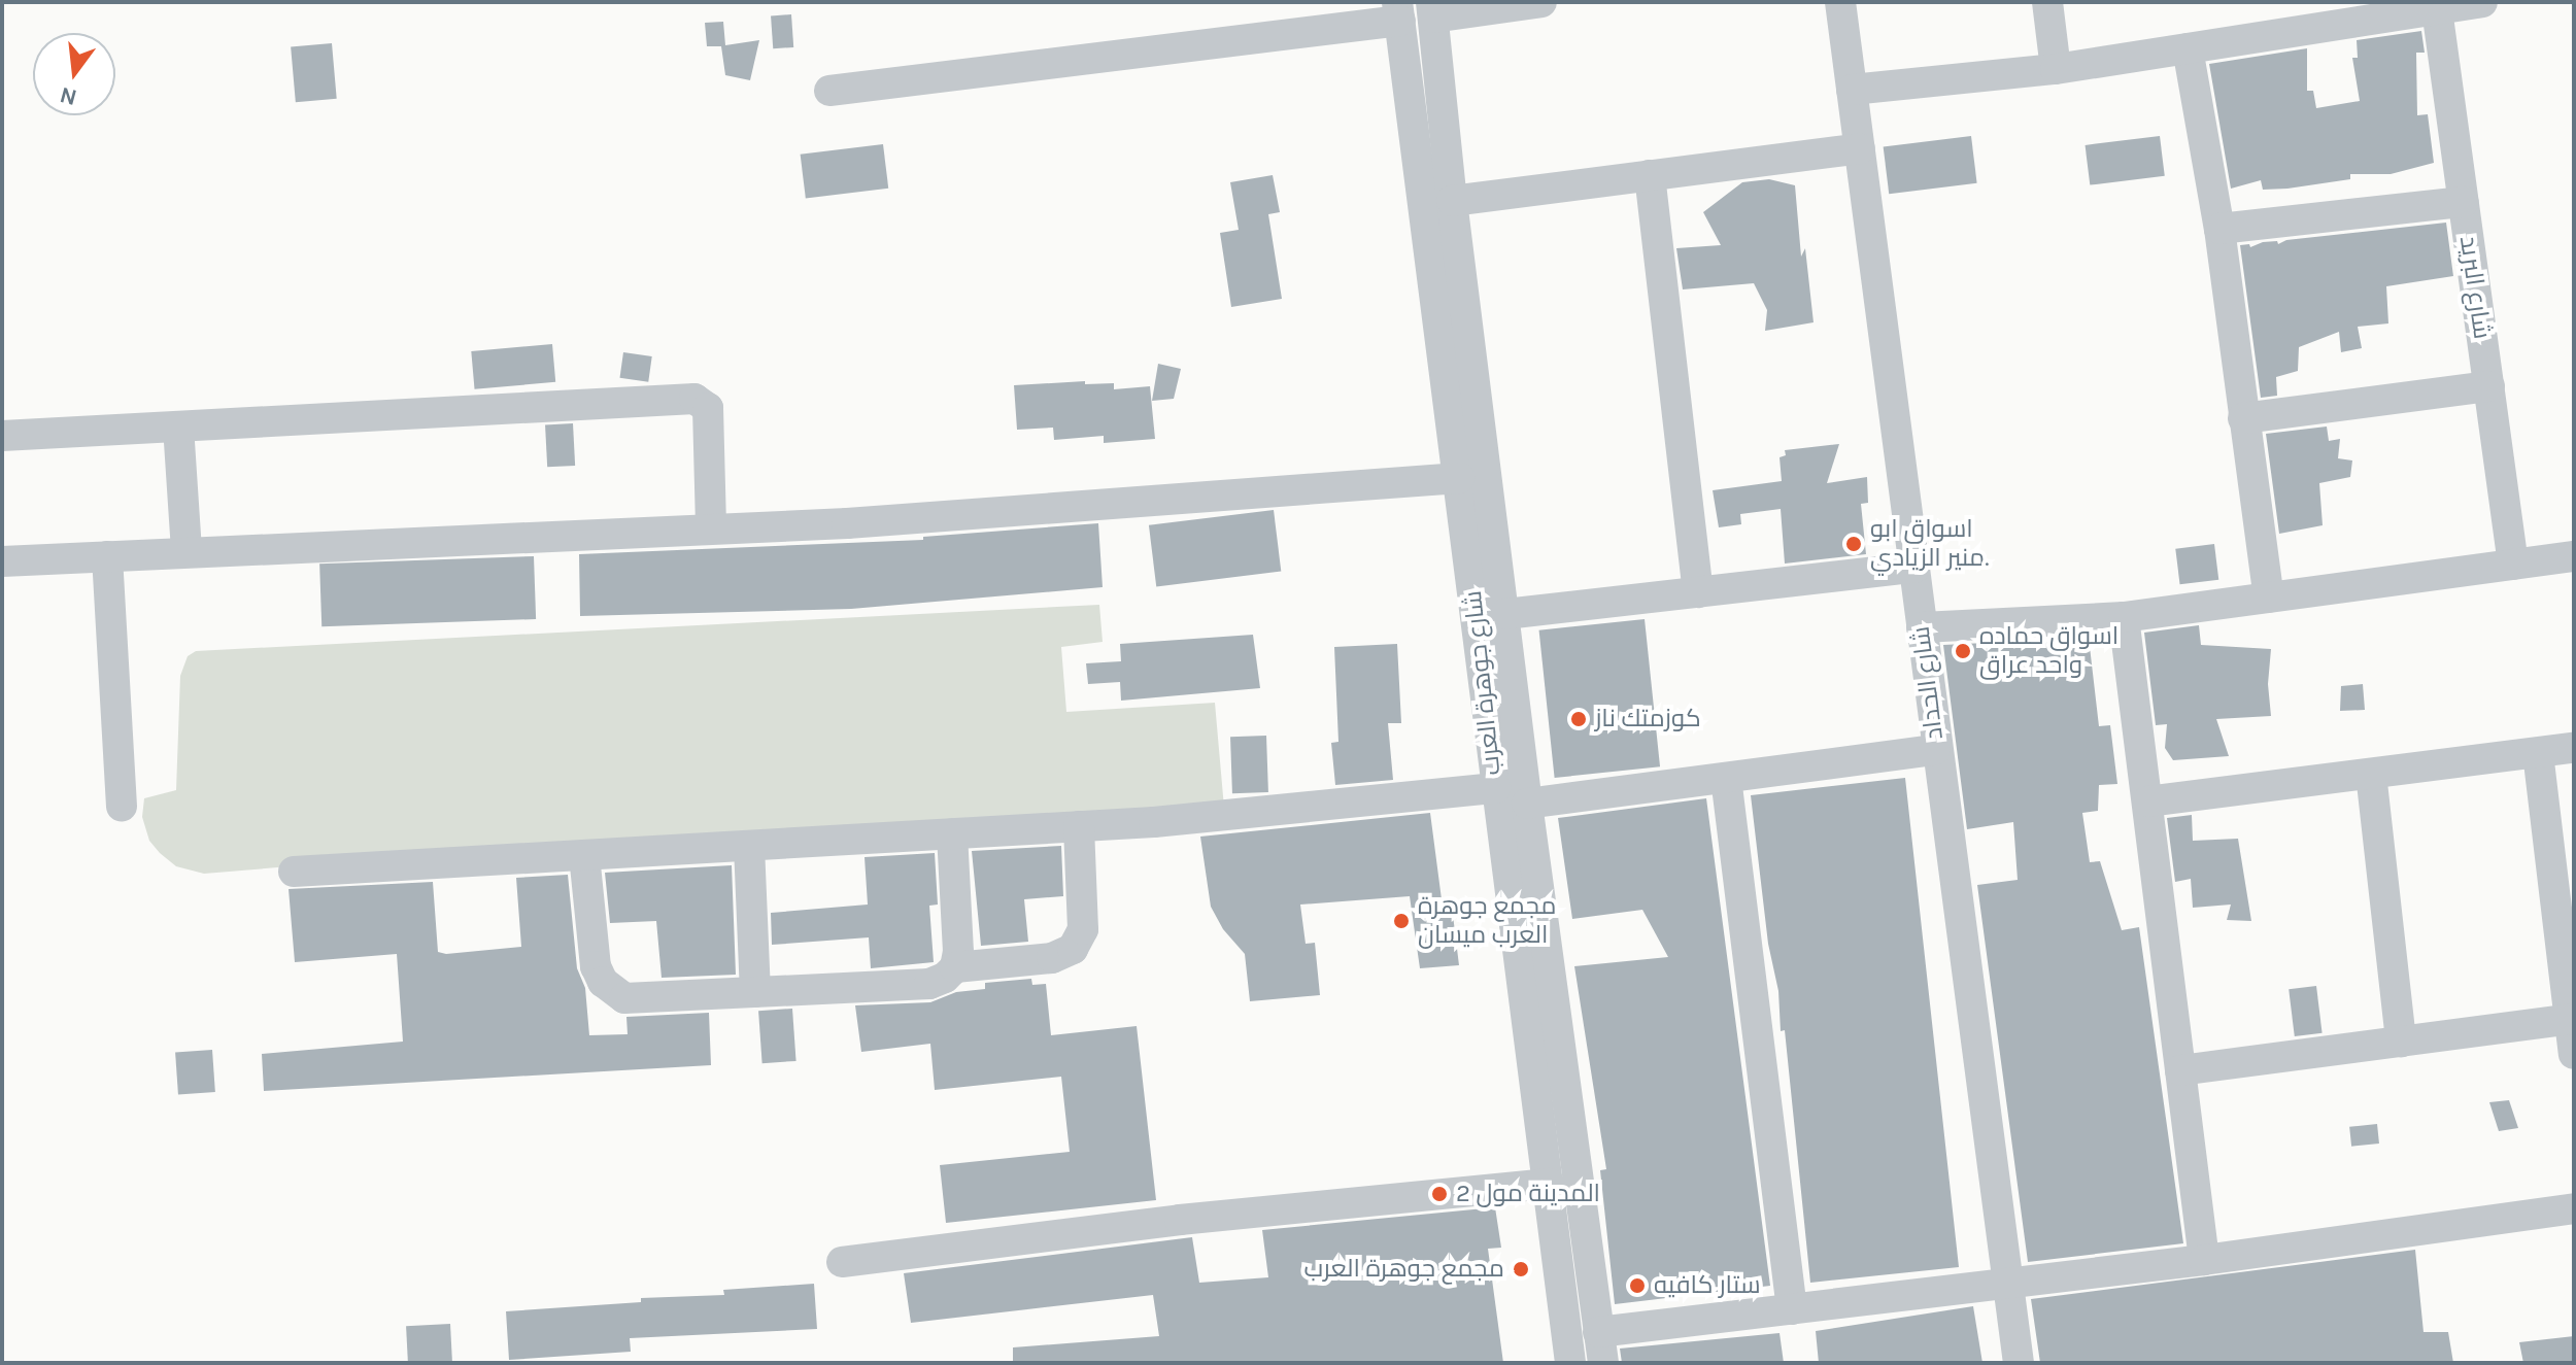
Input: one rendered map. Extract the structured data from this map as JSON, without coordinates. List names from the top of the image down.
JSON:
{
  "streets": {
    "street": ["شارع البريد", "شارع جوهرة العرب", "شارع الحداد"]
  },
  "places": [
    "اسواق ابو منير الزيادي.",
    "اسواق حماده واحد عراق",
    "كوزمتك ناز",
    "مجمع جوهرة العرب ميسان",
    "المدينة مول 2",
    "مجمع جوهرة العرب",
    "ستار كافيه"
  ],
  "north": "bottom"
}
